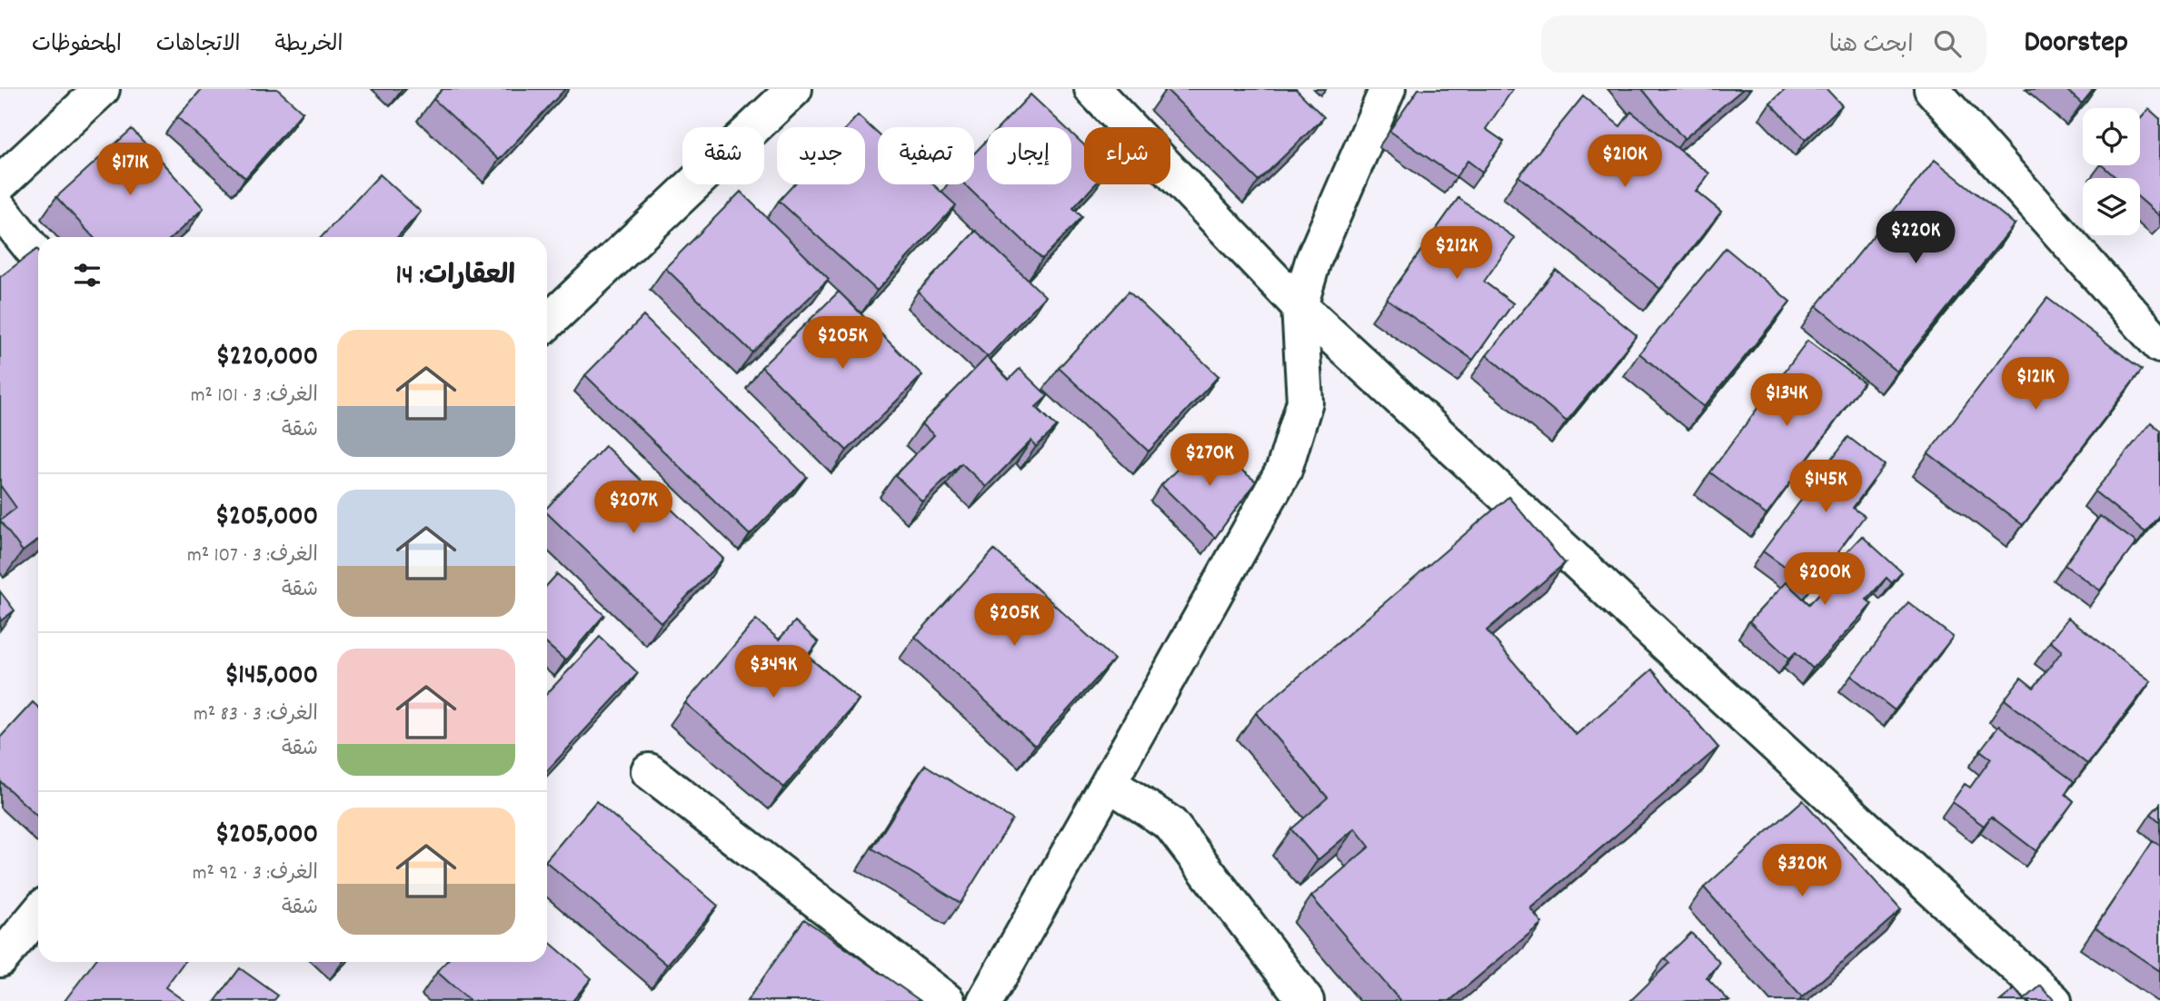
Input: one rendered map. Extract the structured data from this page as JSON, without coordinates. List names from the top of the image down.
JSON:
{
  "page": {
    "header": "Doorstep",
    "search": "ابحث هنا",
    "nav": ["الخريطة", "الاتجاهات", "المحفوظات"],
    "chip": [
      "شراء",
      "إيجار",
      "تصفية",
      "جديد",
      "شقة"
    ],
    "price": [
      "$210K",
      "$171K",
      "$220K",
      "$212K",
      "$205K",
      "$121K",
      "$134K",
      "$270K",
      "$145K",
      "$207K",
      "$200K",
      "$205K",
      "$349K",
      "$320K"
    ],
    "heading": "العقارات: 14",
    "list": [
      {
        "name": "$220,000",
        "note": "الغرف: 3 · 101 m² · شقة"
      },
      {
        "name": "$205,000",
        "note": "الغرف: 3 · 107 m² · شقة"
      },
      {
        "name": "$145,000",
        "note": "الغرف: 3 · 83 m² · شقة"
      },
      {
        "name": "$205,000",
        "note": "الغرف: 3 · 92 m² · شقة"
      }
    ]
  }
}
